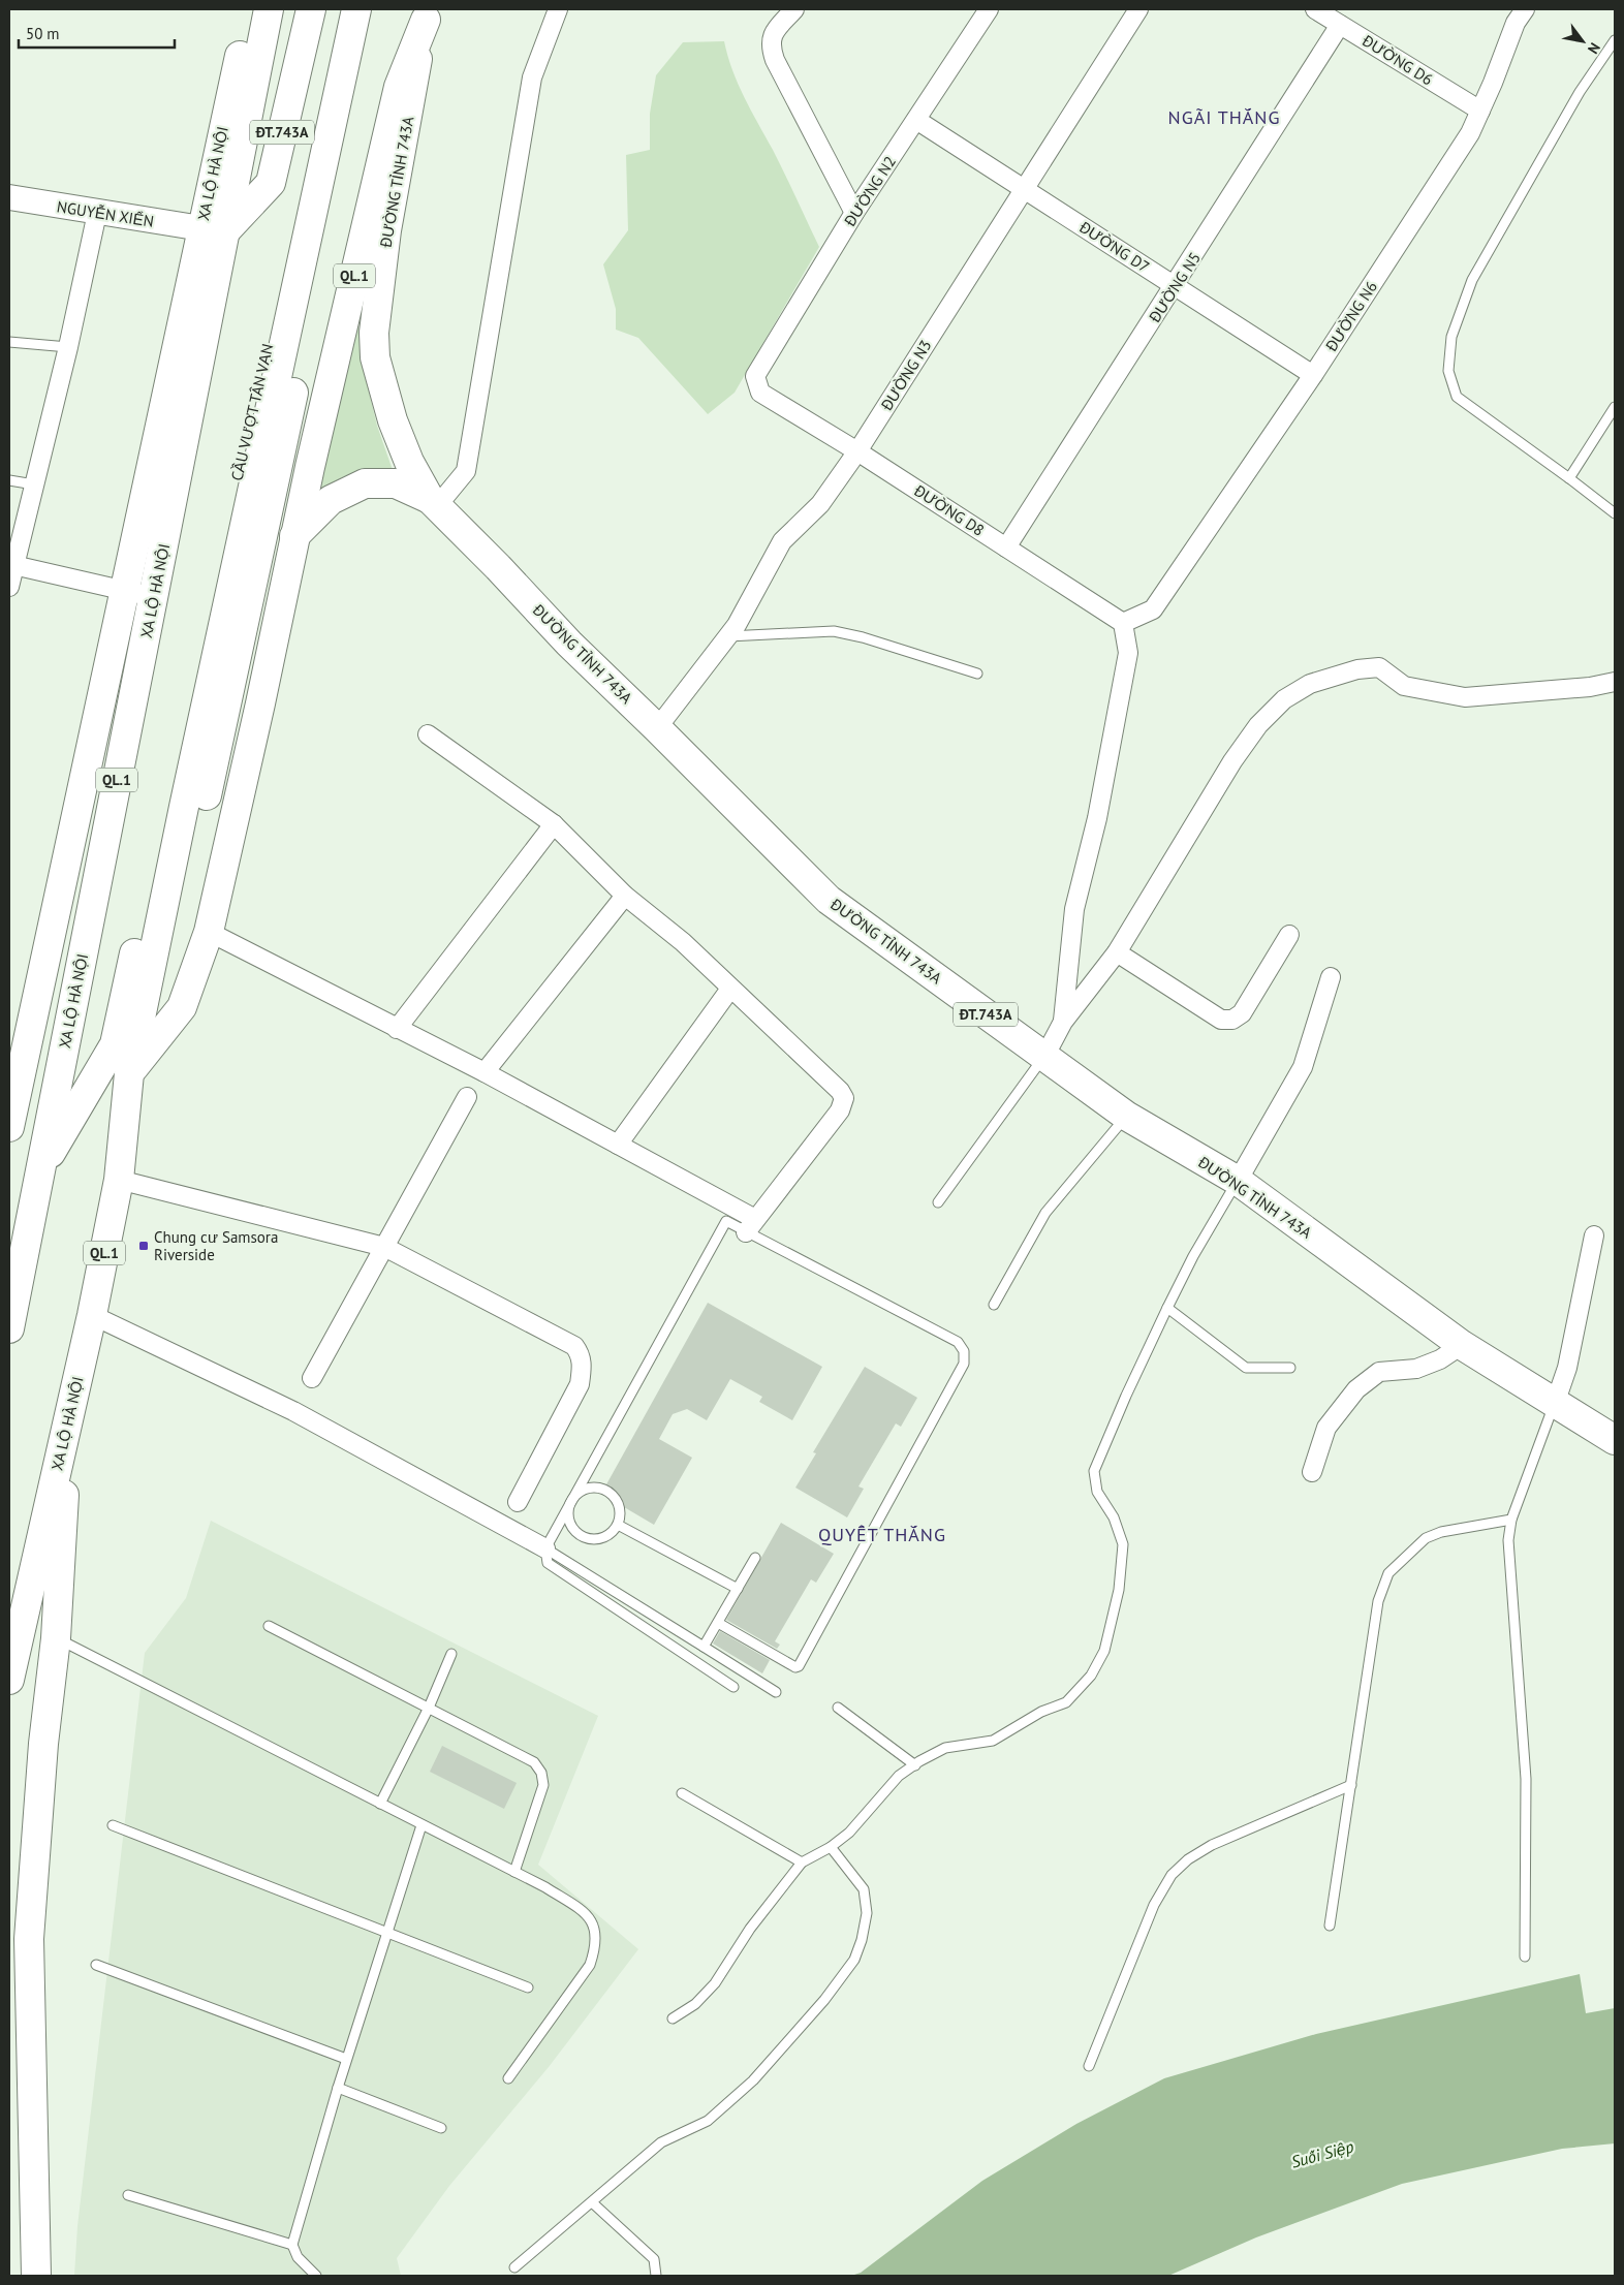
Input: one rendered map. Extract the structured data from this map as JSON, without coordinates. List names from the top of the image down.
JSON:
{
  "streets": {
    "main road": [
      "ĐT.743A",
      "XA LỘ HÀ NỘI",
      "ĐƯỜNG TỈNH 743A",
      "NGUYỄN XIỂN",
      "QL.1",
      "CẦU VƯỢT TÂN VẠN"
    ],
    "street": [
      "ĐƯỜNG D6",
      "ĐƯỜNG N2",
      "ĐƯỜNG D7",
      "ĐƯỜNG N5",
      "ĐƯỜNG N6",
      "ĐƯỜNG N3",
      "ĐƯỜNG D8"
    ]
  },
  "crossings": [
    ["ĐƯỜNG D6", "ĐƯỜNG N5"],
    ["ĐƯỜNG D6", "ĐƯỜNG N6"],
    ["ĐT.743A", "XA LỘ HÀ NỘI"],
    ["ĐT.743A", "NGUYỄN XIỂN"],
    ["XA LỘ HÀ NỘI", "NGUYỄN XIỂN"],
    ["XA LỘ HÀ NỘI", "QL.1"],
    ["XA LỘ HÀ NỘI", "CẦU VƯỢT TÂN VẠN"],
    ["ĐƯỜNG TỈNH 743A", "QL.1"],
    ["ĐƯỜNG TỈNH 743A", "ĐƯỜNG N3"],
    ["ĐƯỜNG N2", "ĐƯỜNG D7"],
    ["ĐƯỜNG N2", "ĐƯỜNG D8"],
    ["ĐƯỜNG D7", "ĐƯỜNG N5"],
    ["ĐƯỜNG D7", "ĐƯỜNG N6"],
    ["ĐƯỜNG D7", "ĐƯỜNG N3"],
    ["QL.1", "CẦU VƯỢT TÂN VẠN"],
    ["ĐƯỜNG N5", "ĐƯỜNG D8"],
    ["ĐƯỜNG N6", "ĐƯỜNG D8"],
    ["ĐƯỜNG N3", "ĐƯỜNG D8"]
  ],
  "districts": ["NGÃI THẮNG", "QUYẾT THẮNG"],
  "water": ["Suối Siệp"],
  "places": {
    "transit": ["Chung cư Samsora Riverside"]
  },
  "scale_bar": "50 m",
  "north": "bottom right"
}
